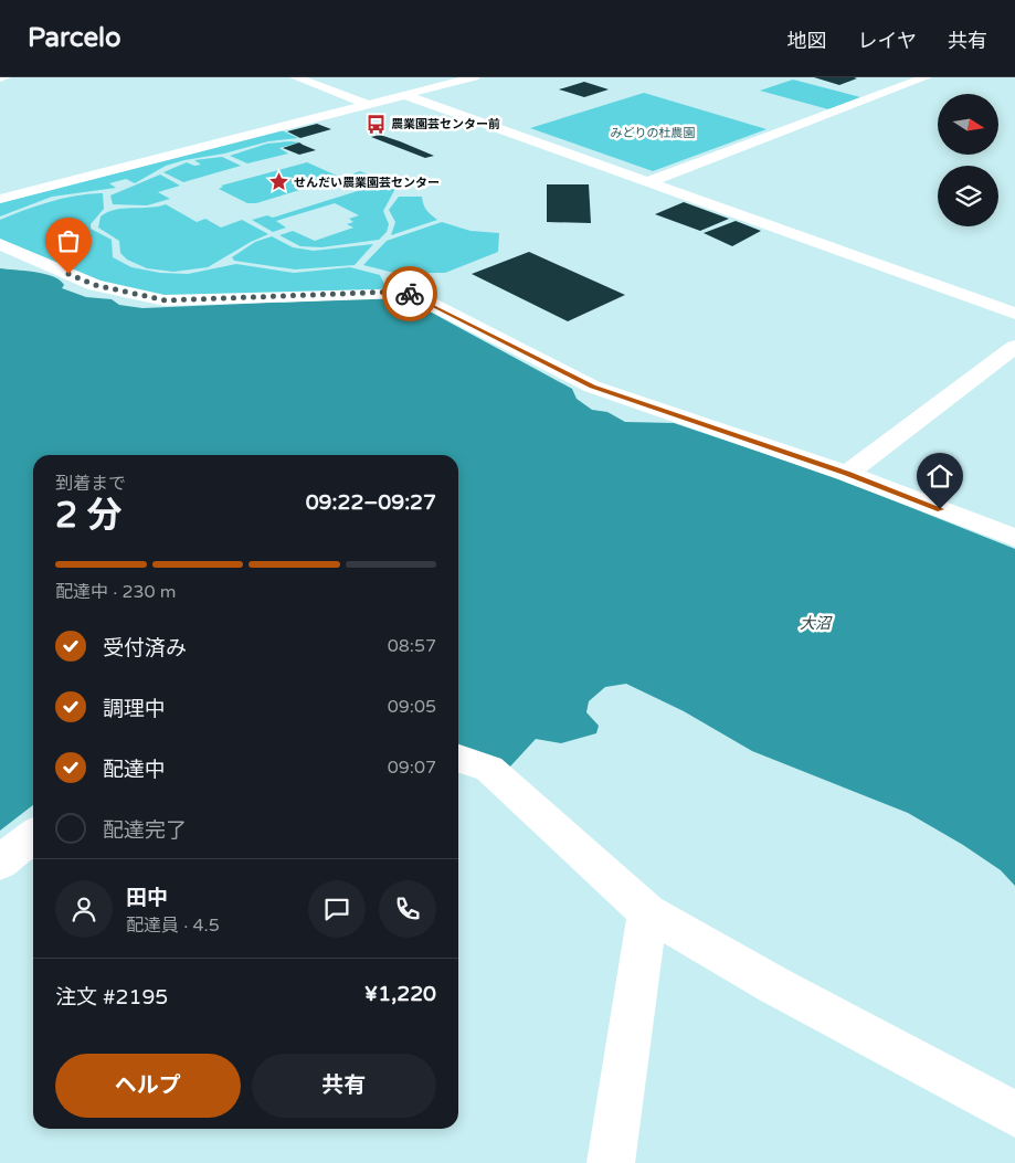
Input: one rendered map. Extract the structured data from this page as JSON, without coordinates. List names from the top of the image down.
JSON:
{
  "water": ["大沼"],
  "parks": ["みどりの杜農園"],
  "places": {
    "bus stop": ["農業園芸センター前"],
    "place": ["せんだい農業園芸センター"]
  },
  "north": "right",
  "page": {
    "header": "Parcelo",
    "nav": ["地図", "レイヤ", "共有"],
    "heading": ["2 分", "到着まで", "09:22–09:27"],
    "panel": [
      "田中",
      "配達員 · 4.5",
      "注文 #2195",
      "¥1,220"
    ],
    "bar": "配達中 · 230 m",
    "list": [
      ["受付済み", "08:57"],
      ["調理中", "09:05"],
      ["配達中", "09:07"],
      "配達完了"
    ],
    "buttons": ["ヘルプ", "共有"]
  }
}
